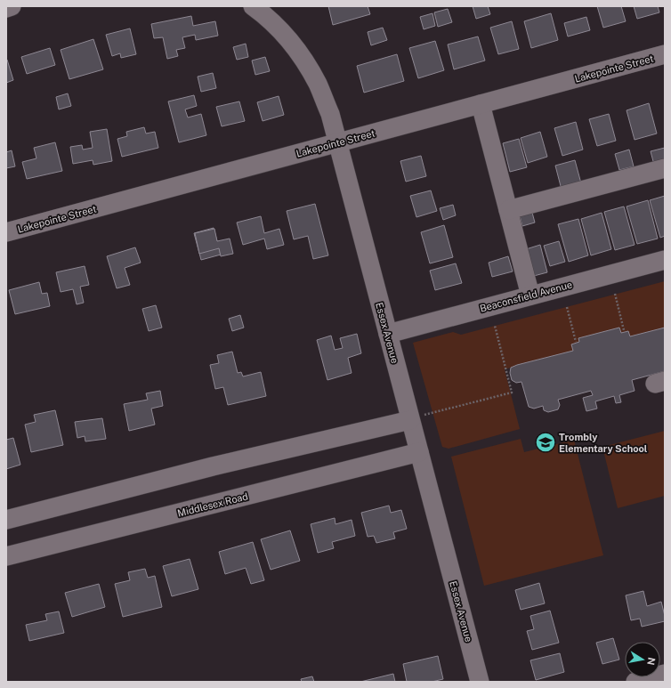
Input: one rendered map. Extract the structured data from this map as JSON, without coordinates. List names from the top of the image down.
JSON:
{
  "streets": {
    "street": [
      "Lakepointe Street",
      "Beaconsfield Avenue",
      "Essex Avenue",
      "Middlesex Road"
    ]
  },
  "crossings": [
    ["Lakepointe Street", "Essex Avenue"],
    ["Beaconsfield Avenue", "Essex Avenue"],
    ["Essex Avenue", "Middlesex Road"]
  ],
  "places": {
    "school or university": ["Trombly Elementary School"]
  },
  "north": "right"
}
